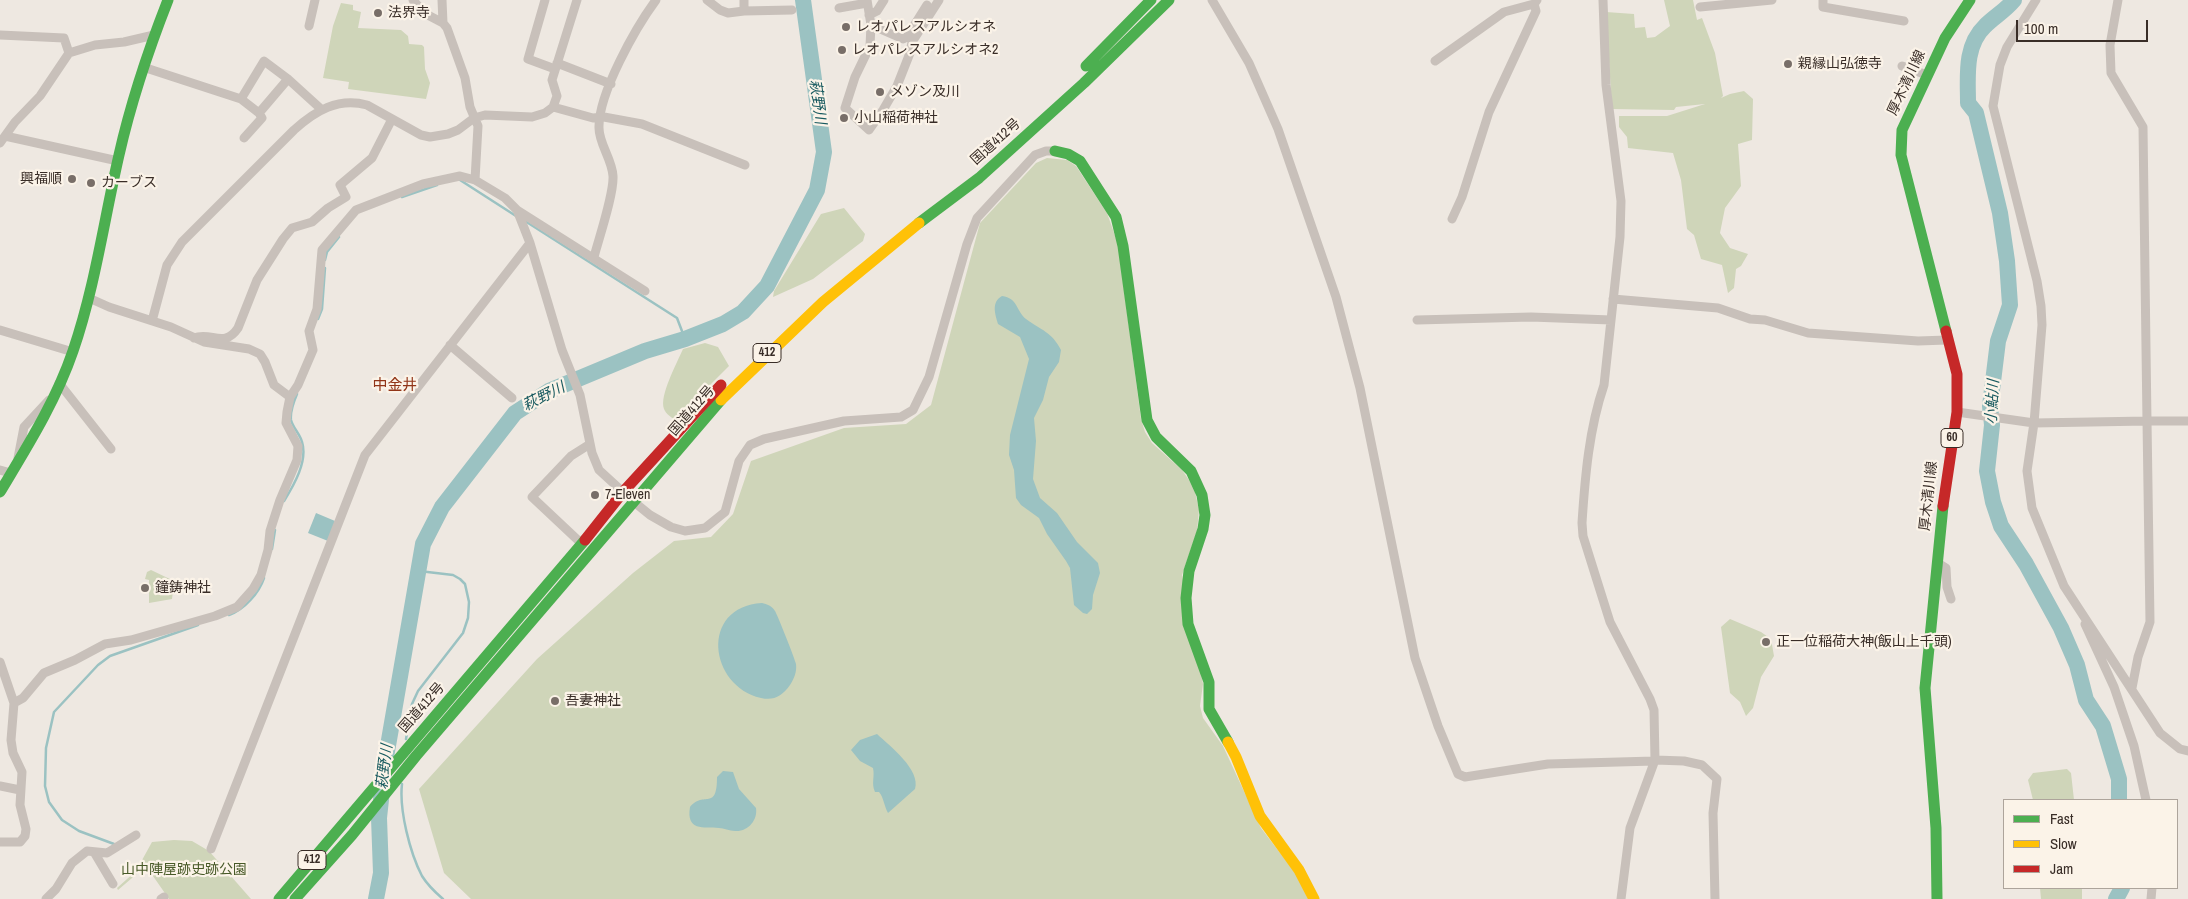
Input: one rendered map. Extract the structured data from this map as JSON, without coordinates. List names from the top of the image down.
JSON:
{
  "streets": {
    "main road": [
      "厚木清川線",
      "国道412号",
      "412",
      "60"
    ]
  },
  "districts": ["中金井"],
  "water": ["萩野川", "小鮎川"],
  "parks": ["山中陣屋跡史跡公園"],
  "places": [
    "法界寺",
    "レオパレスアルシオネ",
    "レオパレスアルシオネ2",
    "親縁山弘徳寺",
    "メゾン及川",
    "小山稲荷神社",
    "興福順",
    "カーブス",
    "7-Eleven",
    "鐘鋳神社",
    "正一位稲荷大神(飯山上千頭)",
    "吾妻神社"
  ],
  "legend": ["Fast", "Slow", "Jam"],
  "scale_bar": "100 m"
}
